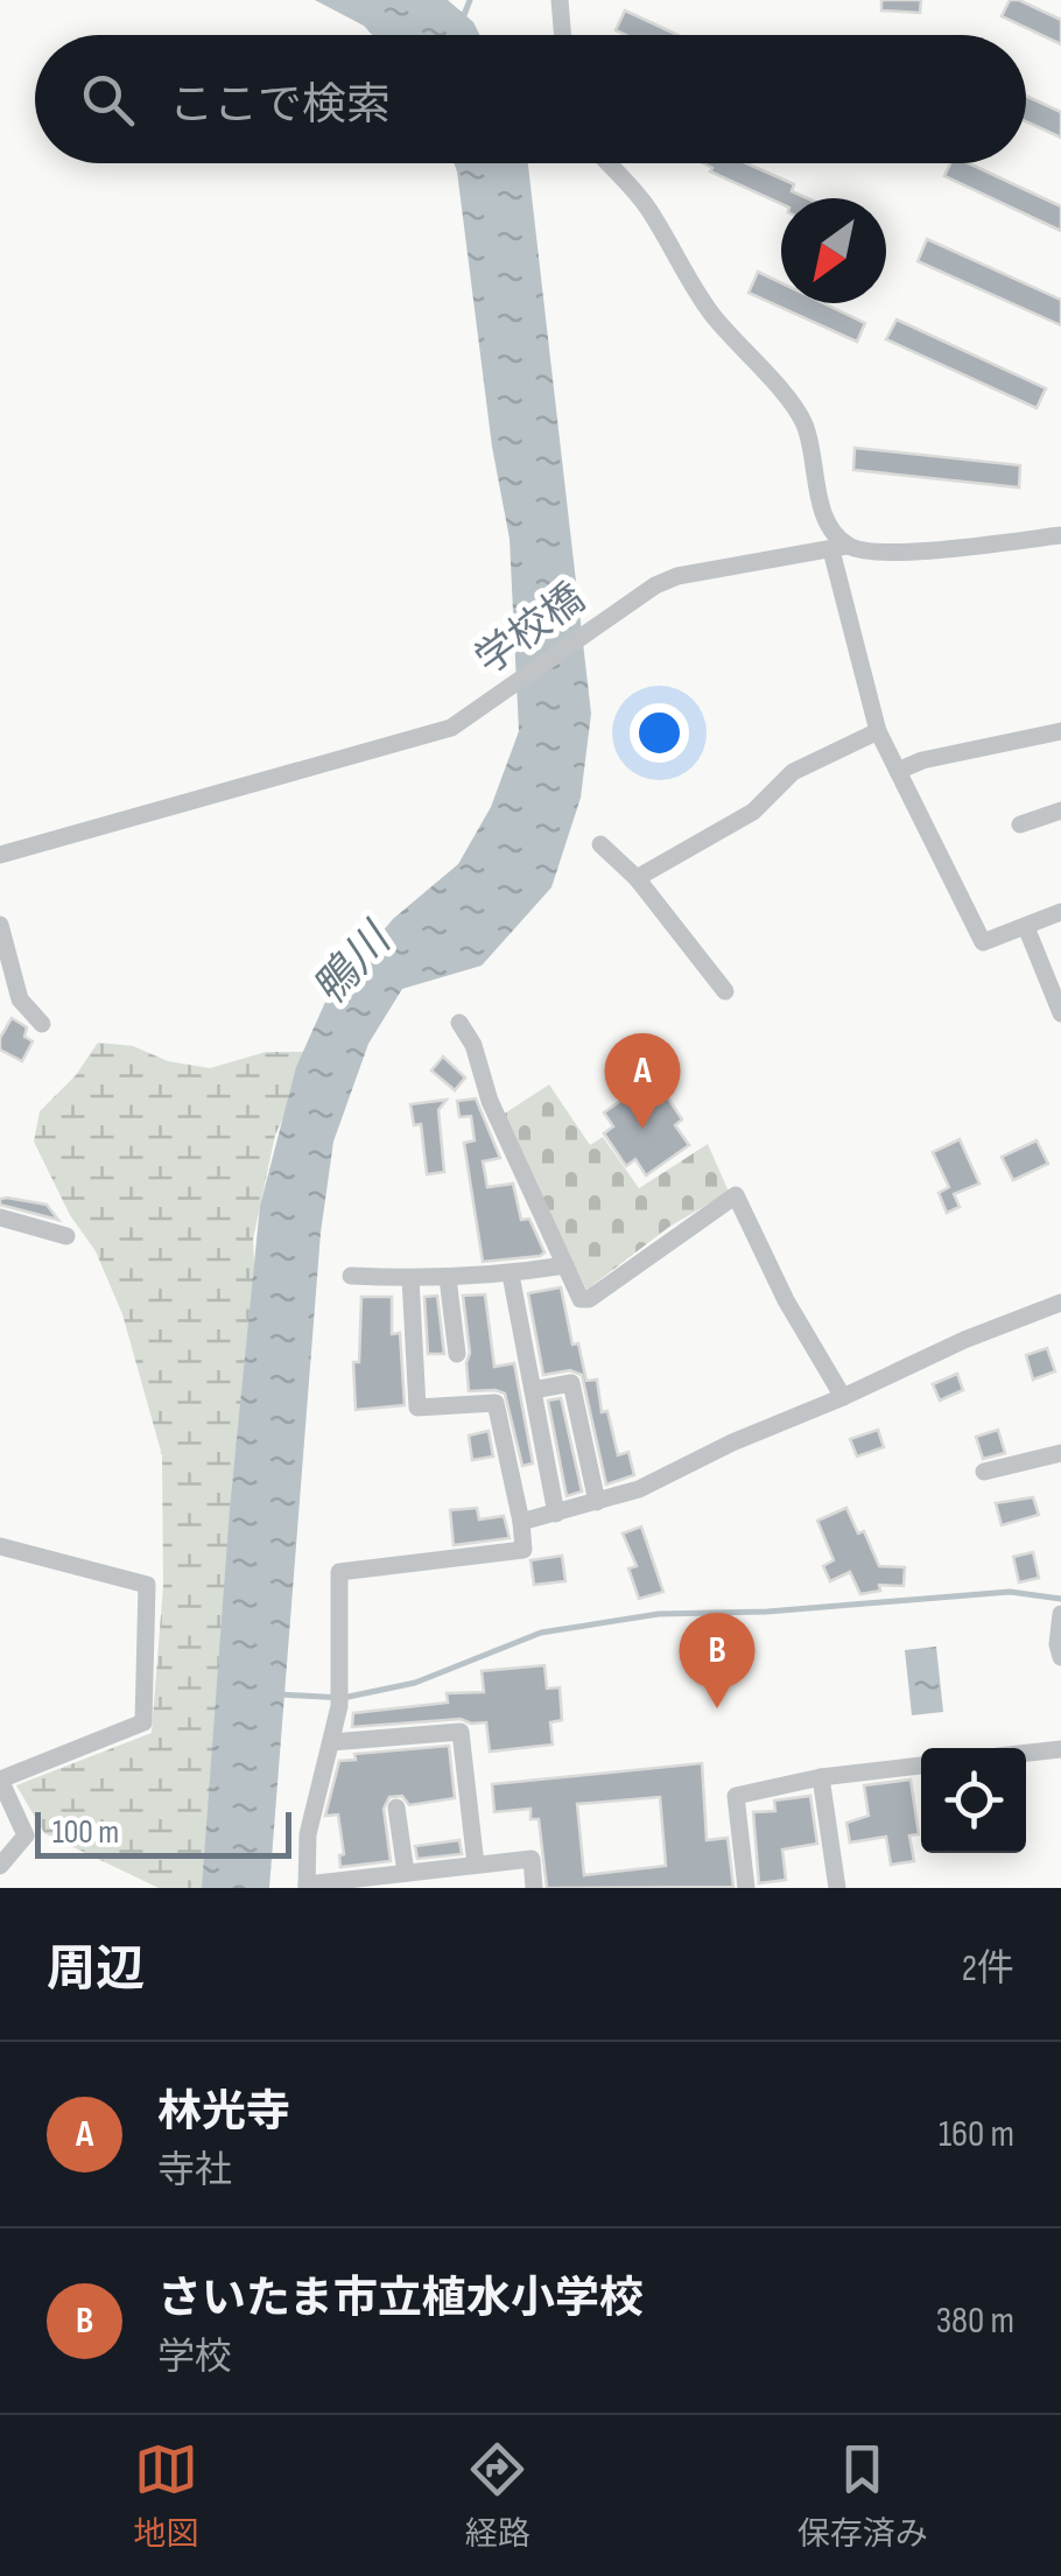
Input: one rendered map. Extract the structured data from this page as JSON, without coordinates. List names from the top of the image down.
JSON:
{
  "streets": {
    "street": ["学校橋"]
  },
  "water": ["鴨川"],
  "scale_bar": "100 m",
  "north": "bottom left",
  "page": {
    "search": "ここで検索",
    "pins": ["A", "B"],
    "scale": "100 m",
    "heading": ["周辺", "2件"],
    "list": [
      {
        "mark": "A",
        "name": "林光寺",
        "note": "寺社",
        "value": "160 m"
      },
      {
        "mark": "B",
        "name": "さいたま市立植水小学校",
        "note": "学校",
        "value": "380 m"
      }
    ],
    "nav": ["地図", "経路", "保存済み"]
  }
}
